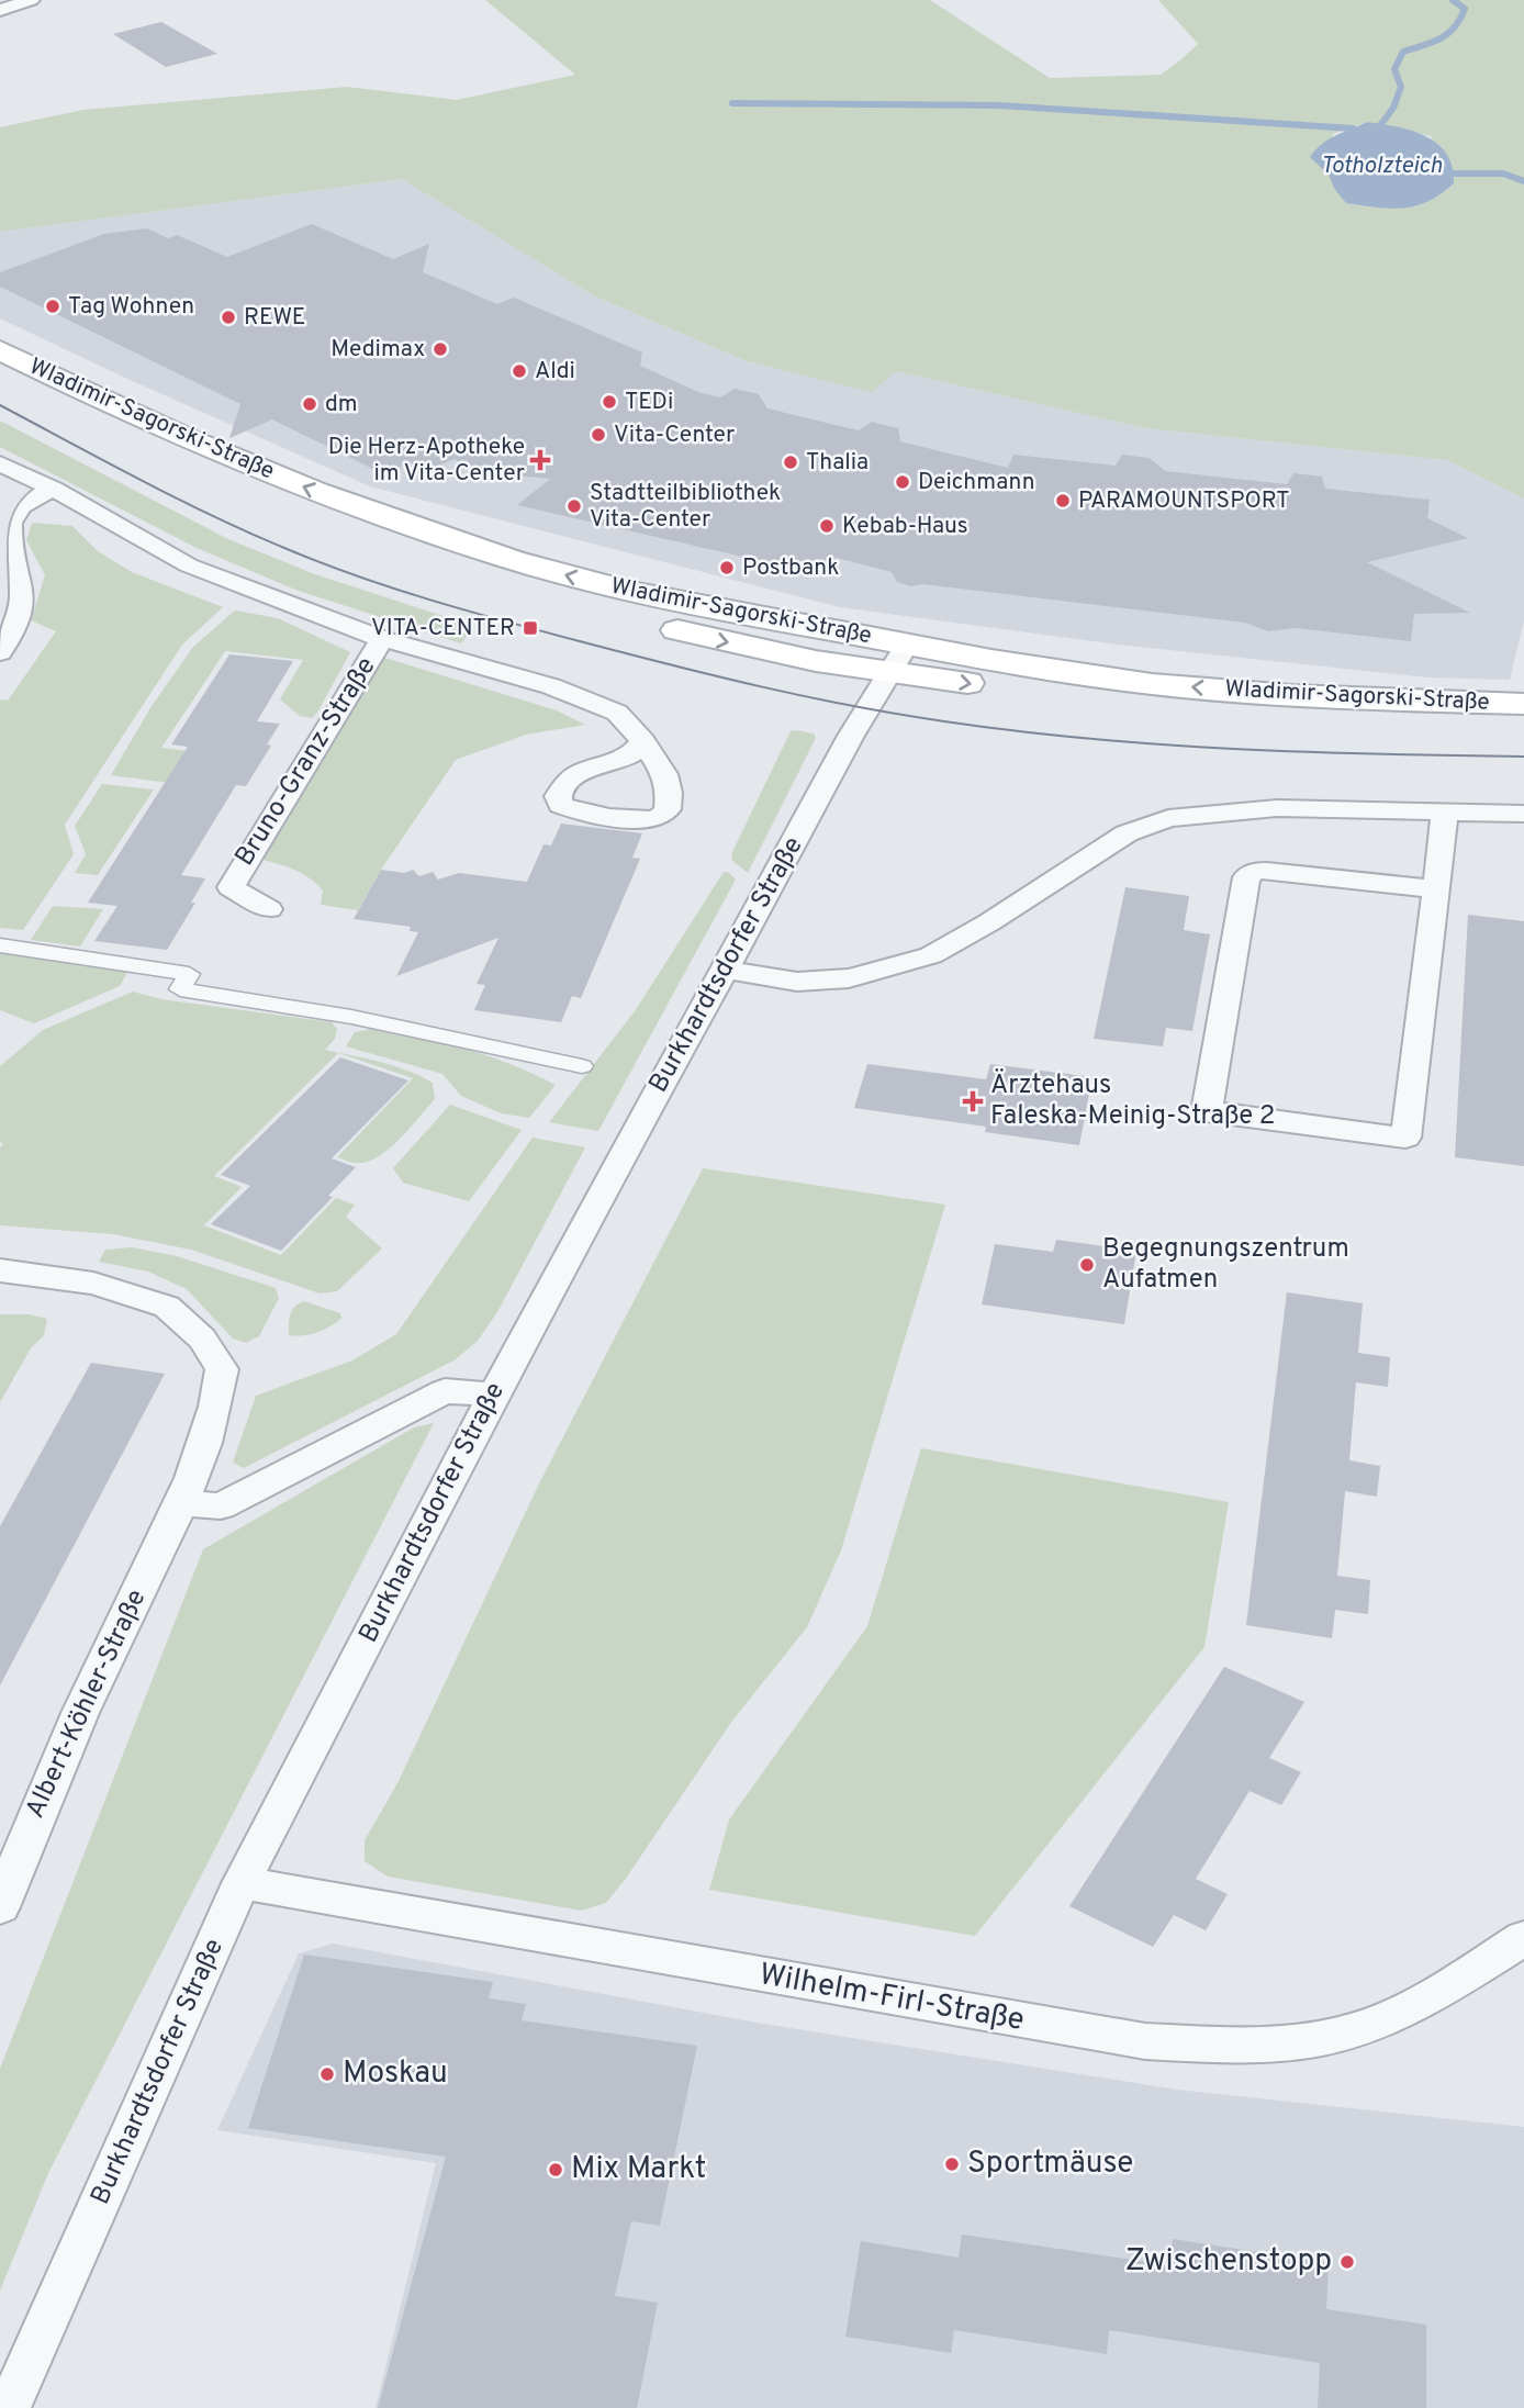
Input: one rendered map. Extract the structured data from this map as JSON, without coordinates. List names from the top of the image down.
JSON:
{
  "streets": {
    "main road": ["Wladimir-Sagorski-Straße"],
    "street": [
      "Bruno-Granz-Straße",
      "Burkhardtsdorfer Straße",
      "Albert-Köhler-Straße",
      "Wilhelm-Firl-Straße"
    ]
  },
  "crossings": [
    ["Wladimir-Sagorski-Straße", "Burkhardtsdorfer Straße"],
    ["Burkhardtsdorfer Straße", "Wilhelm-Firl-Straße"]
  ],
  "water": ["Totholzteich"],
  "places": {
    "other": [
      "Tag Wohnen",
      "REWE",
      "Medimax",
      "Aldi",
      "TEDi",
      "dm",
      "Vita-Center",
      "Thalia",
      "Deichmann",
      "PARAMOUNTSPORT",
      "Stadtteilbibliothek Vita-Center",
      "Kebab-Haus",
      "Postbank",
      "Begegnungszentrum Aufatmen",
      "Moskau",
      "Sportmäuse",
      "Mix Markt",
      "Zwischenstopp"
    ],
    "health": ["Die Herz-Apotheke im Vita-Center", "Ärztehaus Faleska-Meinig-Straße 2"],
    "transit": ["VITA-CENTER"]
  }
}
